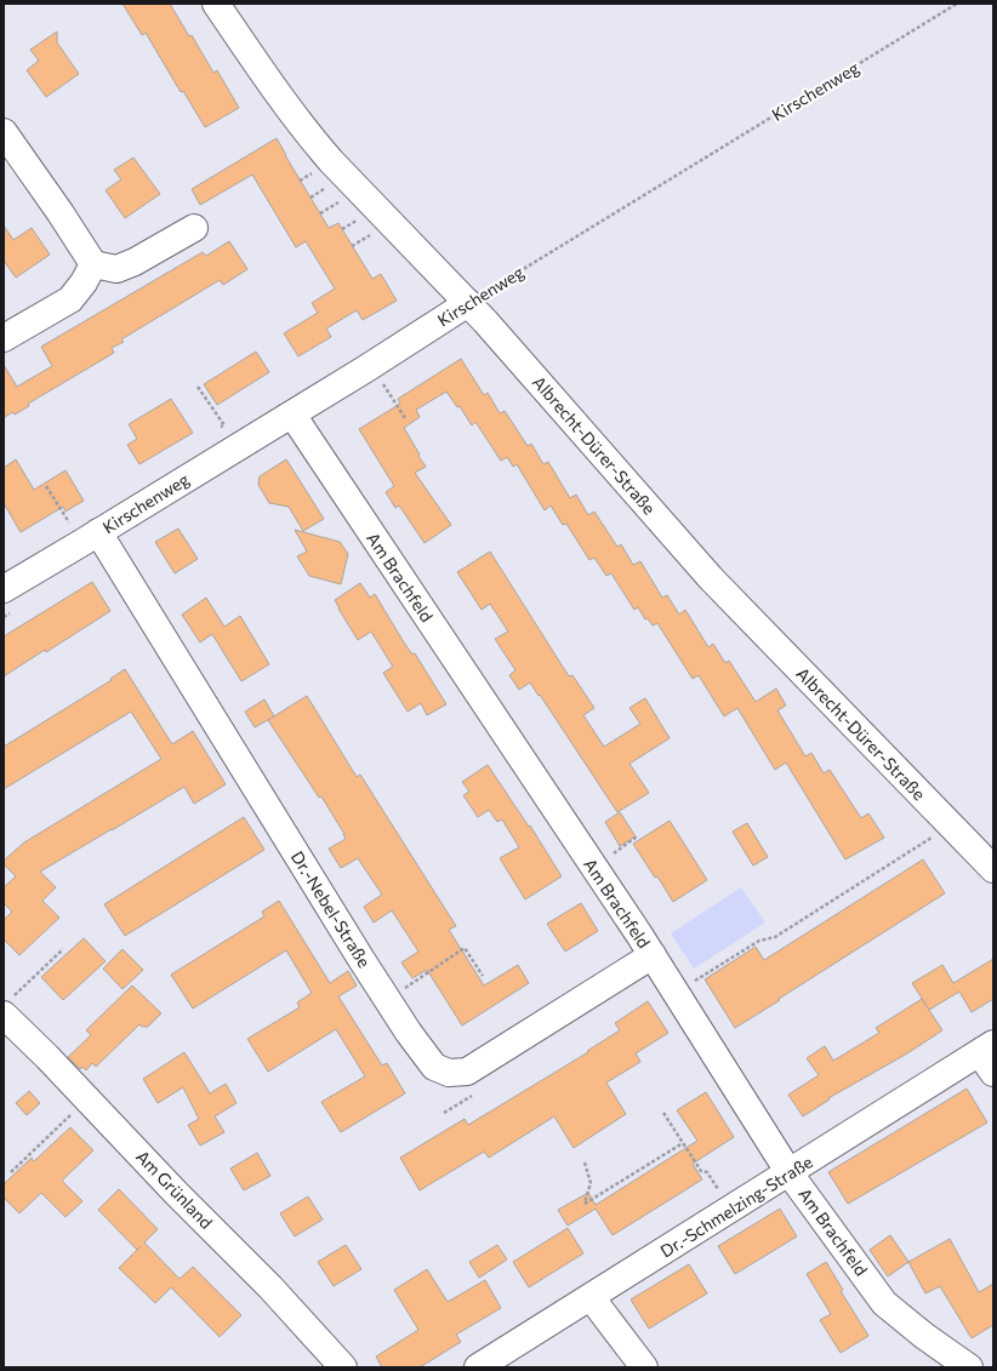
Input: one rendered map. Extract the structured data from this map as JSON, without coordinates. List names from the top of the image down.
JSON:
{
  "streets": {
    "street": [
      "Kirschenweg",
      "Albrecht-Dürer-Straße",
      "Am Brachfeld",
      "Dr.-Nebel-Straße",
      "Am Grünland",
      "Dr.-Schmelzing-Straße"
    ]
  },
  "crossings": [
    ["Kirschenweg", "Albrecht-Dürer-Straße"],
    ["Kirschenweg", "Am Brachfeld"],
    ["Kirschenweg", "Dr.-Nebel-Straße"],
    ["Am Brachfeld", "Dr.-Nebel-Straße"],
    ["Am Brachfeld", "Dr.-Schmelzing-Straße"]
  ]
}
